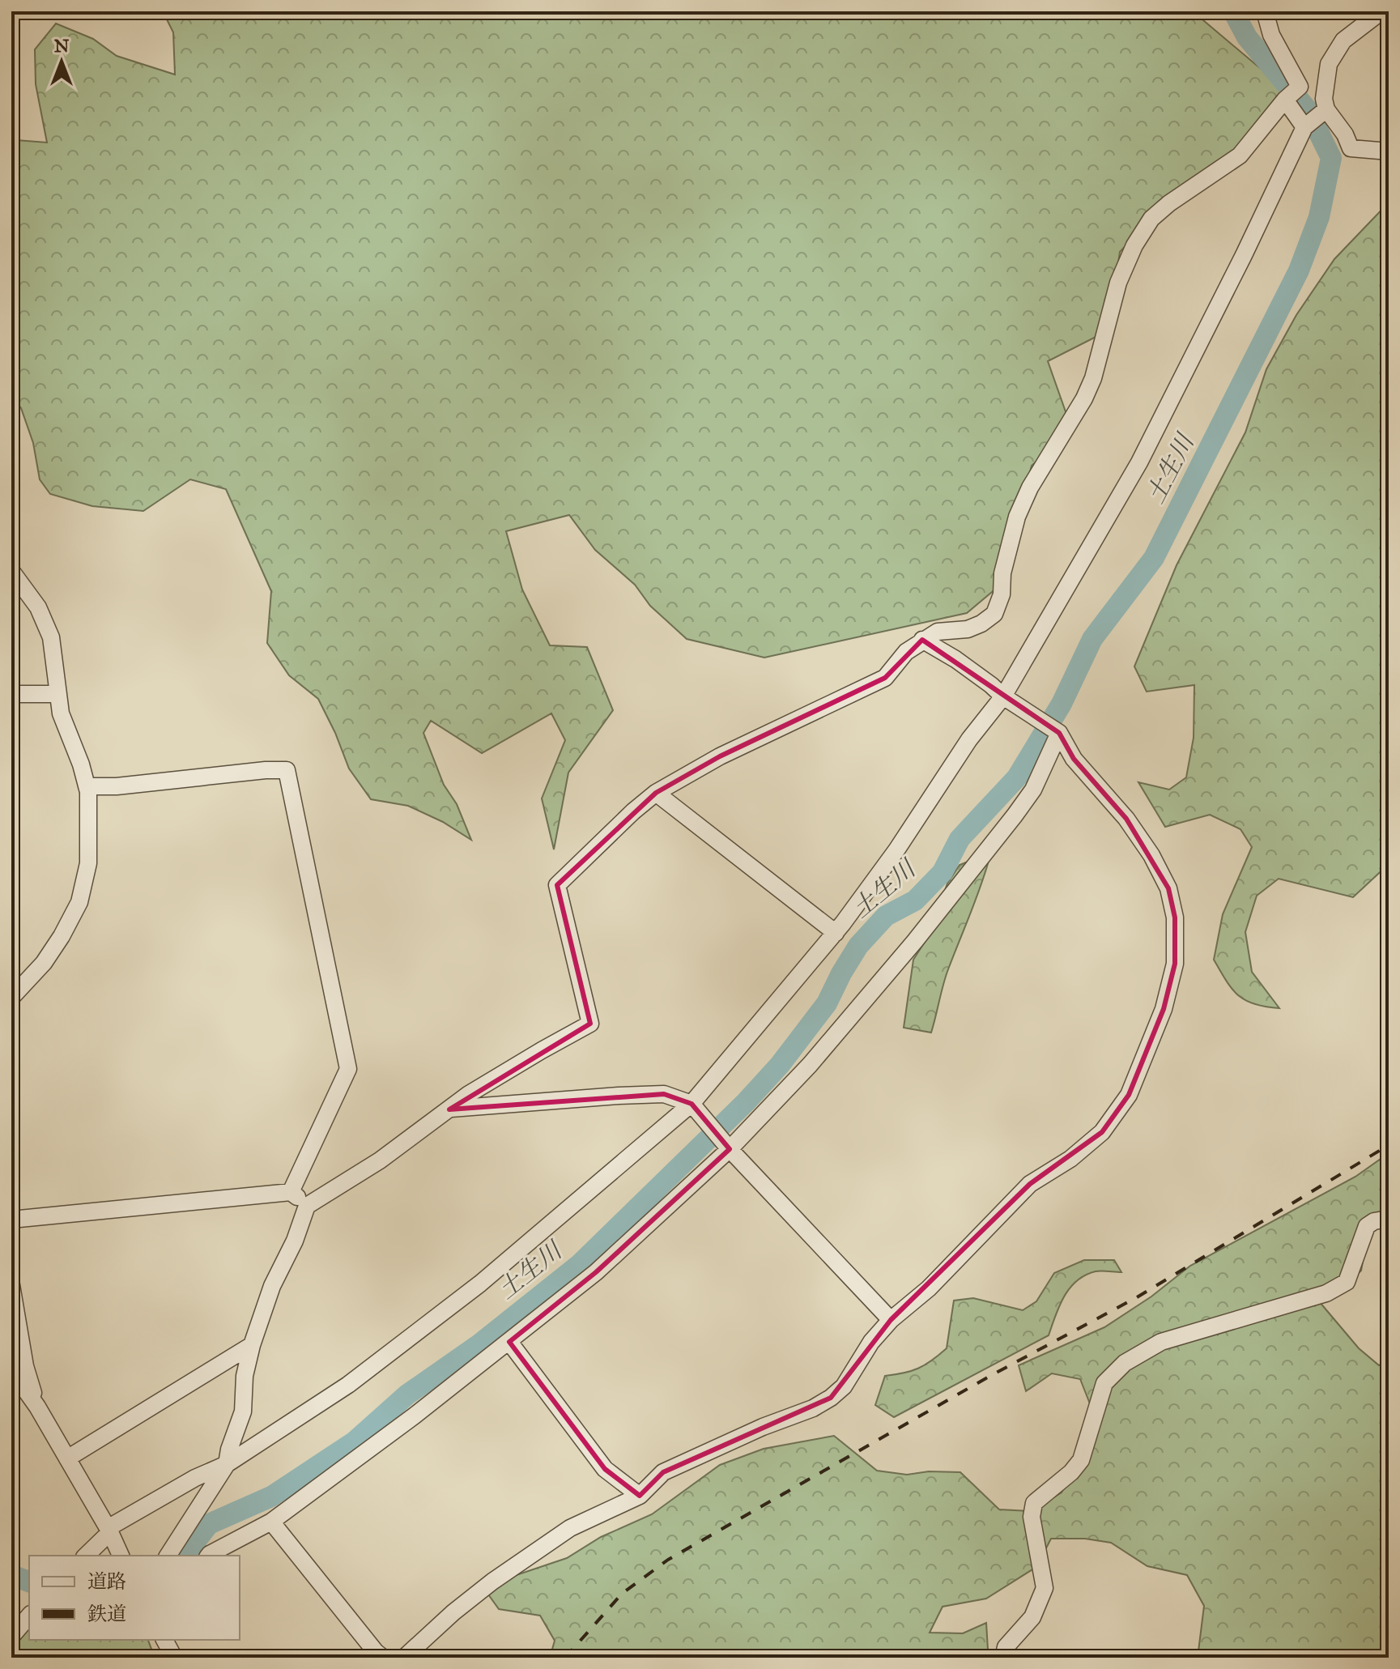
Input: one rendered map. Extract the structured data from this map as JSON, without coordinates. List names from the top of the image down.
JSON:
{
  "water": ["土生川"],
  "legend": ["道路", "鉄道"],
  "north": "top"
}
